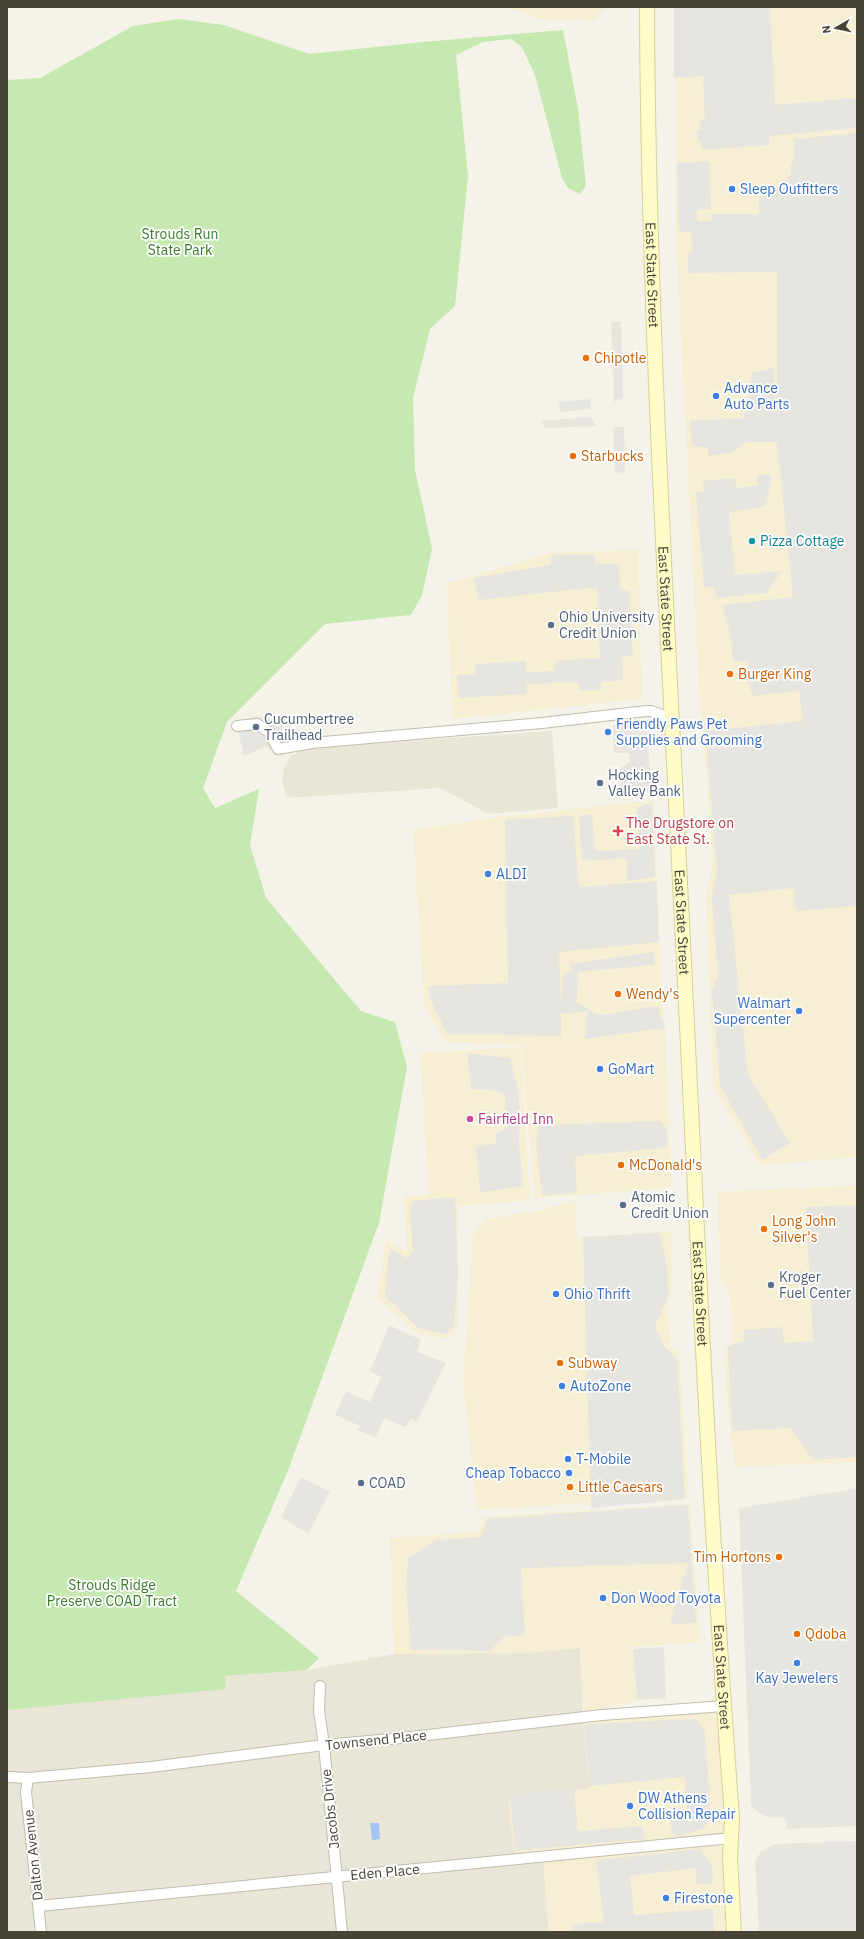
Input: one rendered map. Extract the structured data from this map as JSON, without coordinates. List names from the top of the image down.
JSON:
{
  "streets": {
    "main road": ["East State Street"],
    "street": [
      "Townsend Place",
      "Jacobs Drive",
      "Dalton Avenue",
      "Eden Place"
    ]
  },
  "crossings": [
    ["East State Street", "Townsend Place"],
    ["East State Street", "Eden Place"],
    ["Townsend Place", "Jacobs Drive"],
    ["Townsend Place", "Dalton Avenue"],
    ["Jacobs Drive", "Eden Place"],
    ["Dalton Avenue", "Eden Place"]
  ],
  "parks": ["Strouds Run State Park", "Strouds Ridge Preserve COAD Tract"],
  "places": {
    "other": [
      "Sleep Outfitters",
      "Chipotle",
      "Advance Auto Parts",
      "Starbucks",
      "Pizza Cottage",
      "Ohio University Credit Union",
      "Burger King",
      "Cucumbertree Trailhead",
      "Friendly Paws Pet Supplies and Grooming",
      "Hocking Valley Bank",
      "ALDI",
      "Wendy's",
      "Walmart Supercenter",
      "GoMart",
      "Fairfield Inn",
      "McDonald's",
      "Atomic Credit Union",
      "Long John Silver's",
      "Kroger Fuel Center",
      "Ohio Thrift",
      "Subway",
      "AutoZone",
      "T-Mobile",
      "Cheap Tobacco",
      "COAD",
      "Little Caesars",
      "Tim Hortons",
      "Don Wood Toyota",
      "Qdoba",
      "Kay Jewelers",
      "DW Athens Collision Repair",
      "Firestone"
    ],
    "health": ["The Drugstore on East State St."]
  },
  "north": "left"
}
